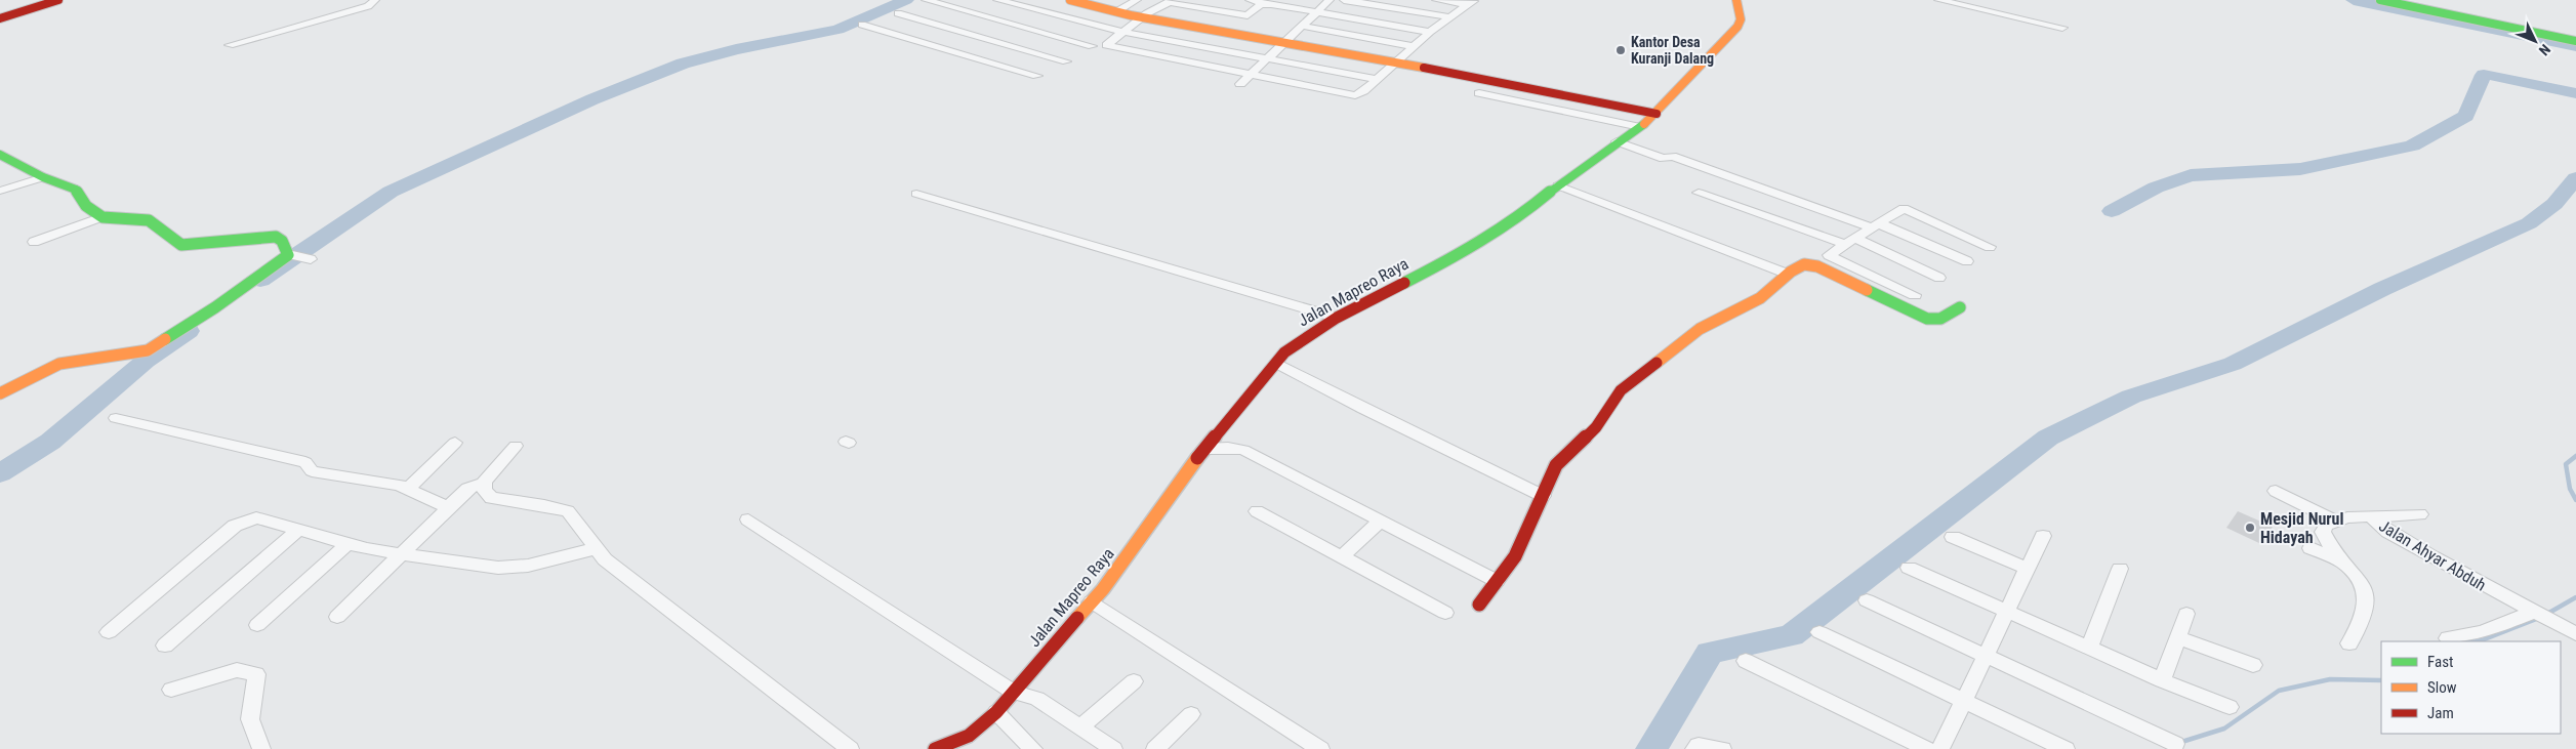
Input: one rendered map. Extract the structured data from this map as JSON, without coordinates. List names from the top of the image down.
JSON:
{
  "streets": {
    "street": ["Jalan Mapreo Raya", "Jalan Ahyar Abduh"]
  },
  "places": ["Kantor Desa Kuranji Dalang", "Mesjid Nurul Hidayah"],
  "legend": ["Fast", "Slow", "Jam"],
  "north": "bottom right"
}
